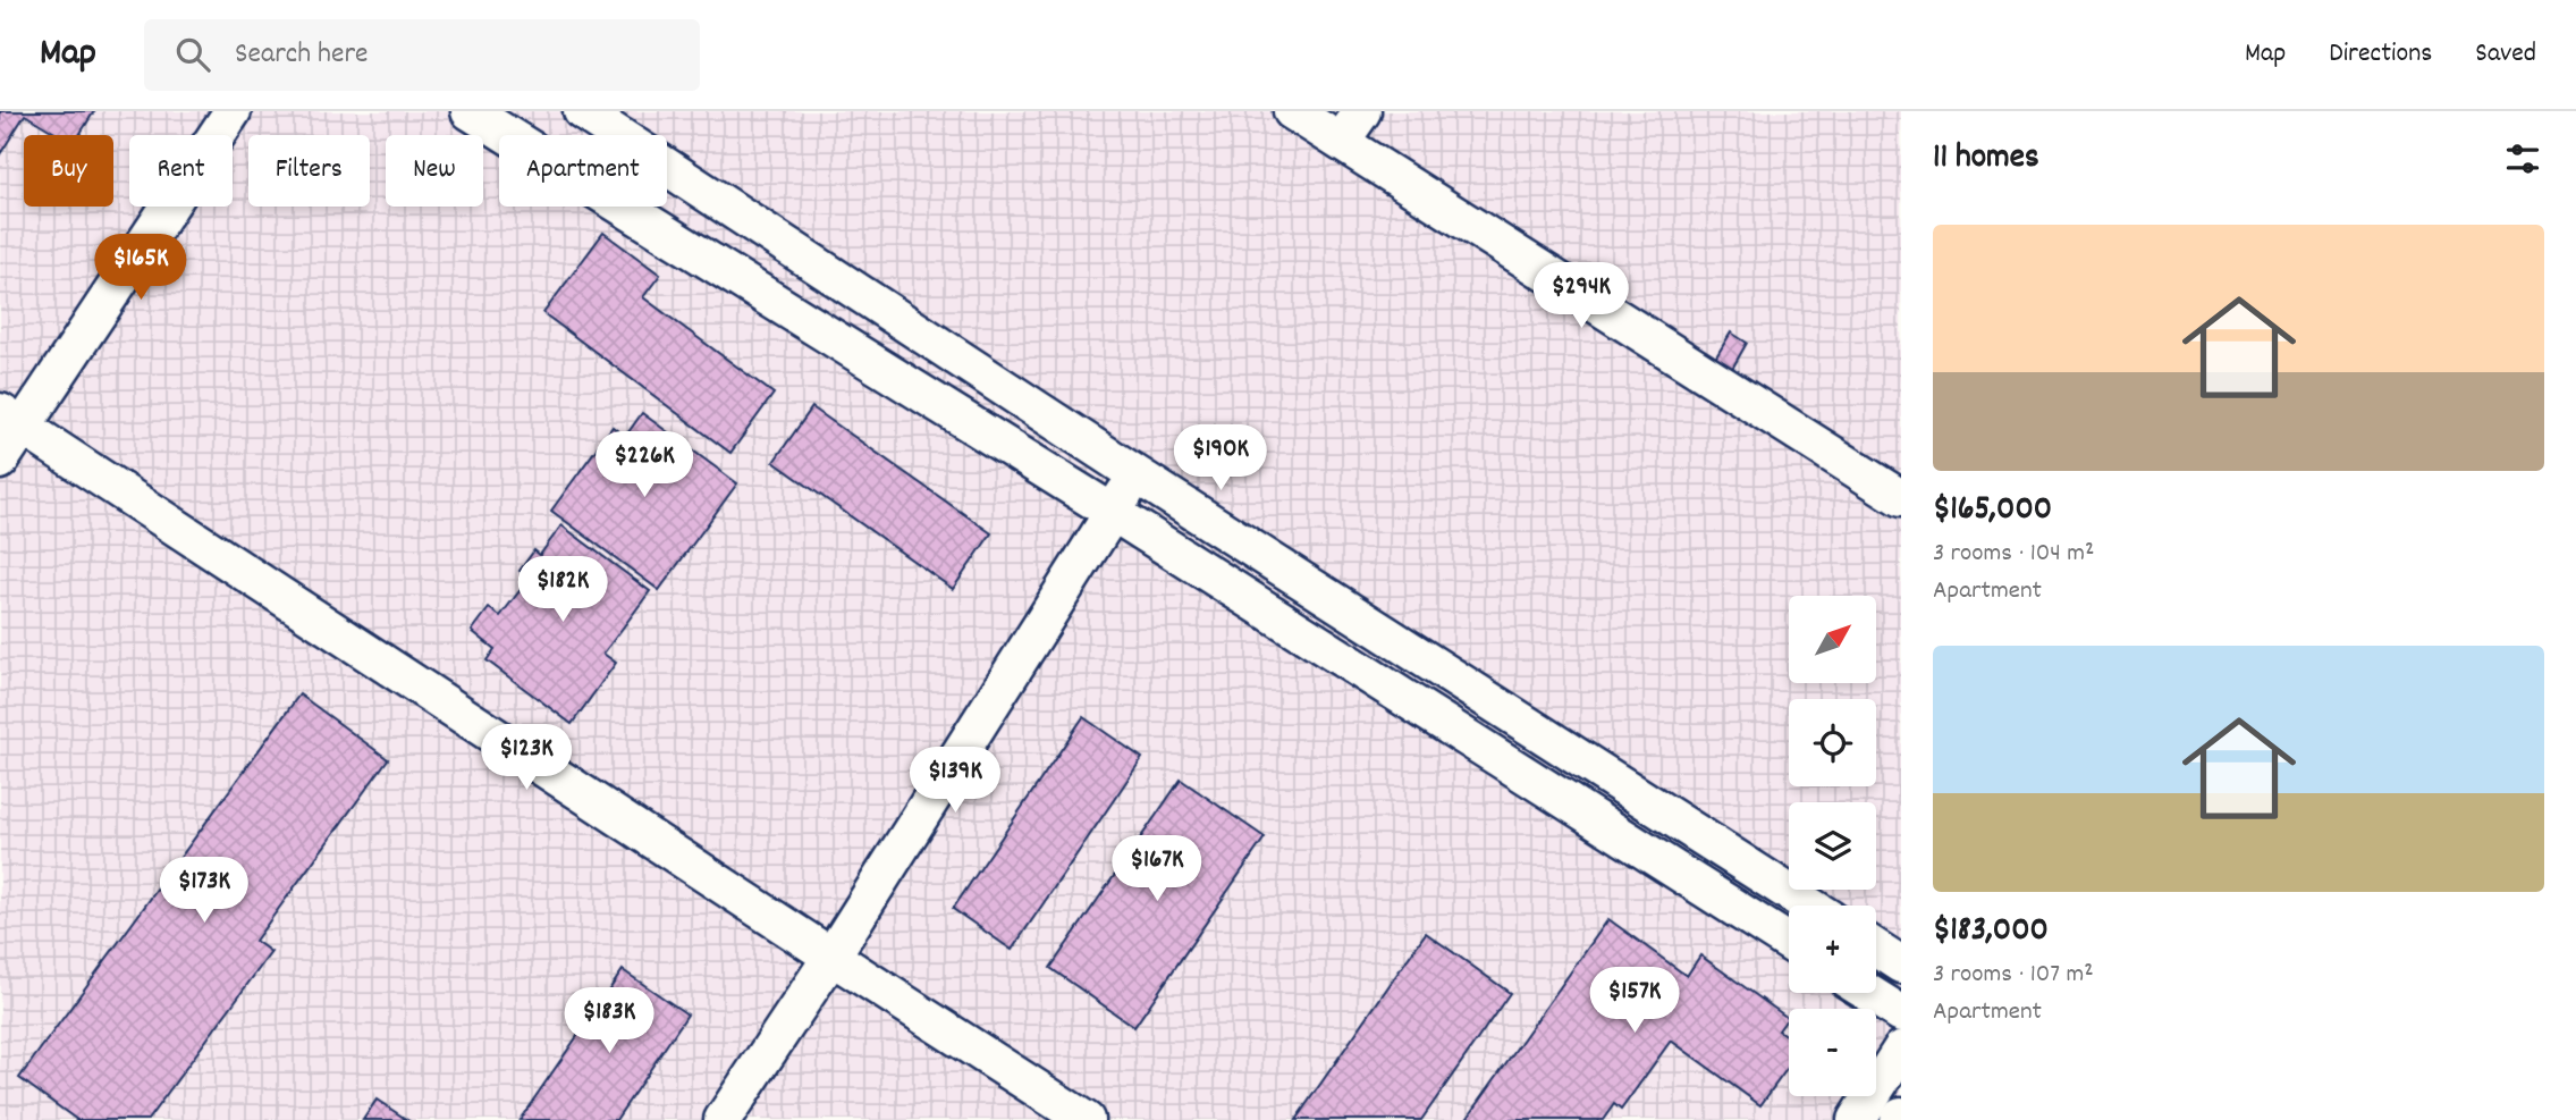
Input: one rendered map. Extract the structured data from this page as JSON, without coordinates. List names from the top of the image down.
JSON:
{
  "north": "top right",
  "page": {
    "header": "Map",
    "search": "Search here",
    "nav": ["Map", "Directions", "Saved"],
    "heading": "11 homes",
    "chip": [
      "Buy",
      "Rent",
      "Filters",
      "New",
      "Apartment"
    ],
    "list": [
      {
        "name": "$165,000",
        "note": "3 rooms · 104 m² · Apartment"
      },
      {
        "name": "$183,000",
        "note": "3 rooms · 107 m² · Apartment"
      }
    ],
    "price": [
      "$165K",
      "$294K",
      "$190K",
      "$226K",
      "$182K",
      "$123K",
      "$139K",
      "$167K",
      "$173K",
      "$157K",
      "$183K"
    ],
    "map_buttons": ["+", "−"]
  }
}
